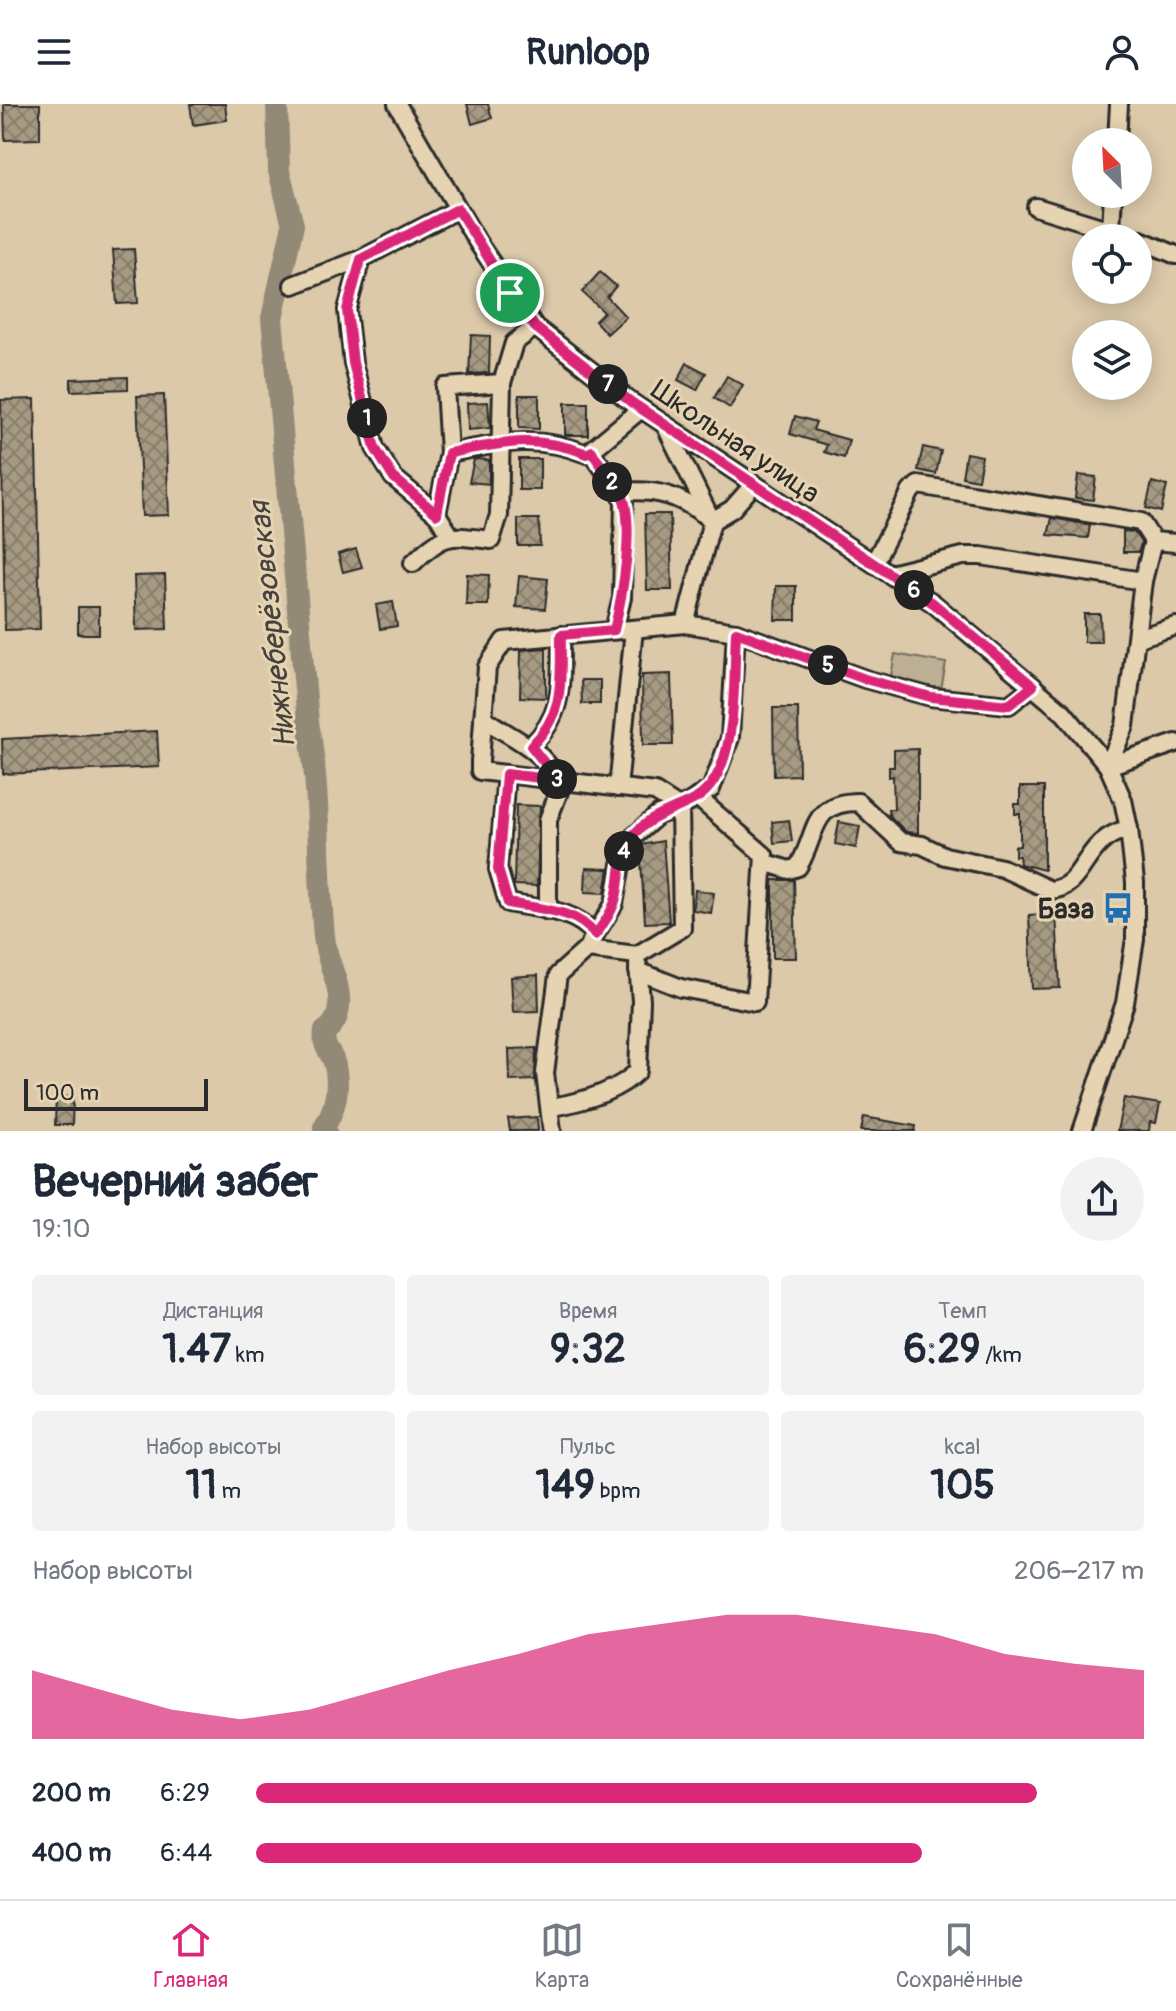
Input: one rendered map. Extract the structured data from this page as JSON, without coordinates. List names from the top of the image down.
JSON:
{
  "streets": {
    "street": ["Школьная улица"]
  },
  "water": ["Нижнеберёзовская"],
  "places": {
    "bus stop": ["База"]
  },
  "scale_bar": "100 m",
  "north": "top left",
  "page": {
    "header": "Runloop",
    "pins": [
      "7",
      "1",
      "2",
      "6",
      "5",
      "3",
      "4"
    ],
    "scale": "100 m",
    "heading": ["Вечерний забег", "19:10"],
    "stats": [
      ["Дистанция", "1.47 km"],
      ["Время", "9:32"],
      ["Темп", "6:29 /km"],
      ["Набор высоты", "11 m"],
      ["Пульс", "149 bpm"],
      ["kcal", "105"]
    ],
    "chart": ["Набор высоты", "206–217 m"],
    "list": [
      {
        "name": "200 m",
        "note": "6:29"
      },
      {
        "name": "400 m",
        "note": "6:44"
      }
    ],
    "tabs": ["Главная", "Карта", "Сохранённые"]
  }
}
